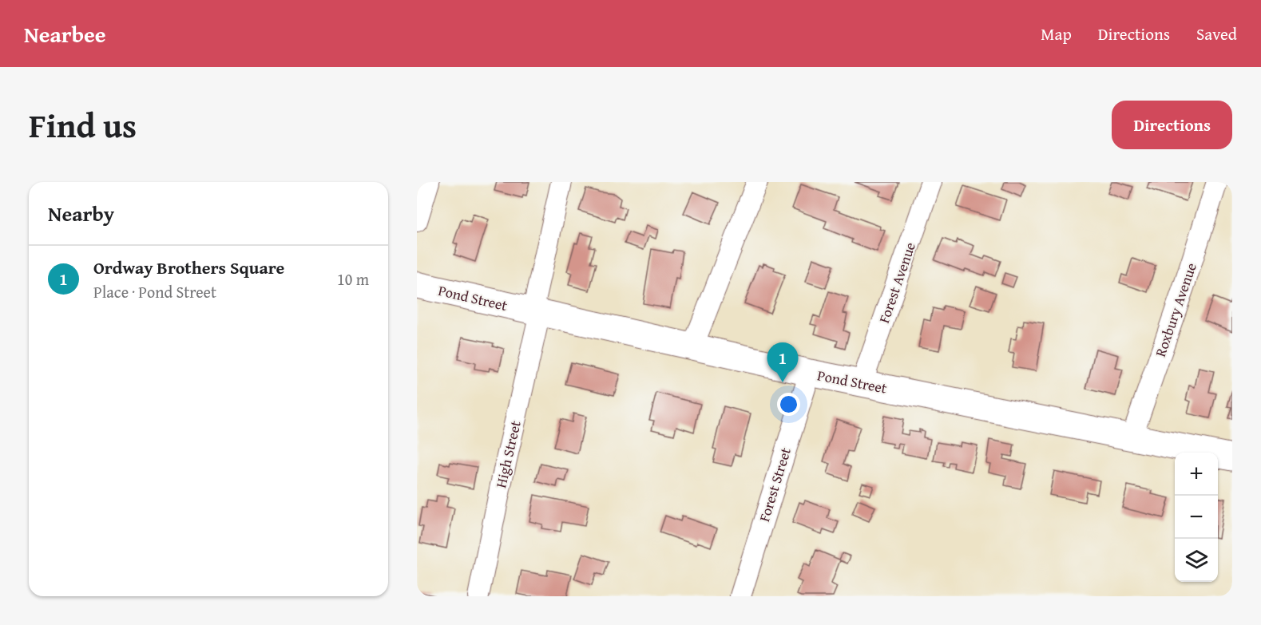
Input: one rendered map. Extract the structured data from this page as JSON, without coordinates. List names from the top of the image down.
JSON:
{
  "streets": {
    "street": [
      "Forest Avenue",
      "Pond Street",
      "Roxbury Avenue",
      "High Street",
      "Forest Street"
    ]
  },
  "crossings": [
    ["Forest Avenue", "Pond Street"],
    ["Pond Street", "Roxbury Avenue"],
    ["Pond Street", "High Street"],
    ["Pond Street", "Forest Street"]
  ],
  "page": {
    "header": "Nearbee",
    "nav": ["Map", "Directions", "Saved"],
    "title": "Find us",
    "buttons": "Directions",
    "heading": "Nearby",
    "list": [
      {
        "mark": "1",
        "name": "Ordway Brothers Square",
        "note": "Place · Pond Street",
        "value": "10 m"
      }
    ],
    "pins": "1",
    "map_buttons": ["+", "−"]
  }
}
